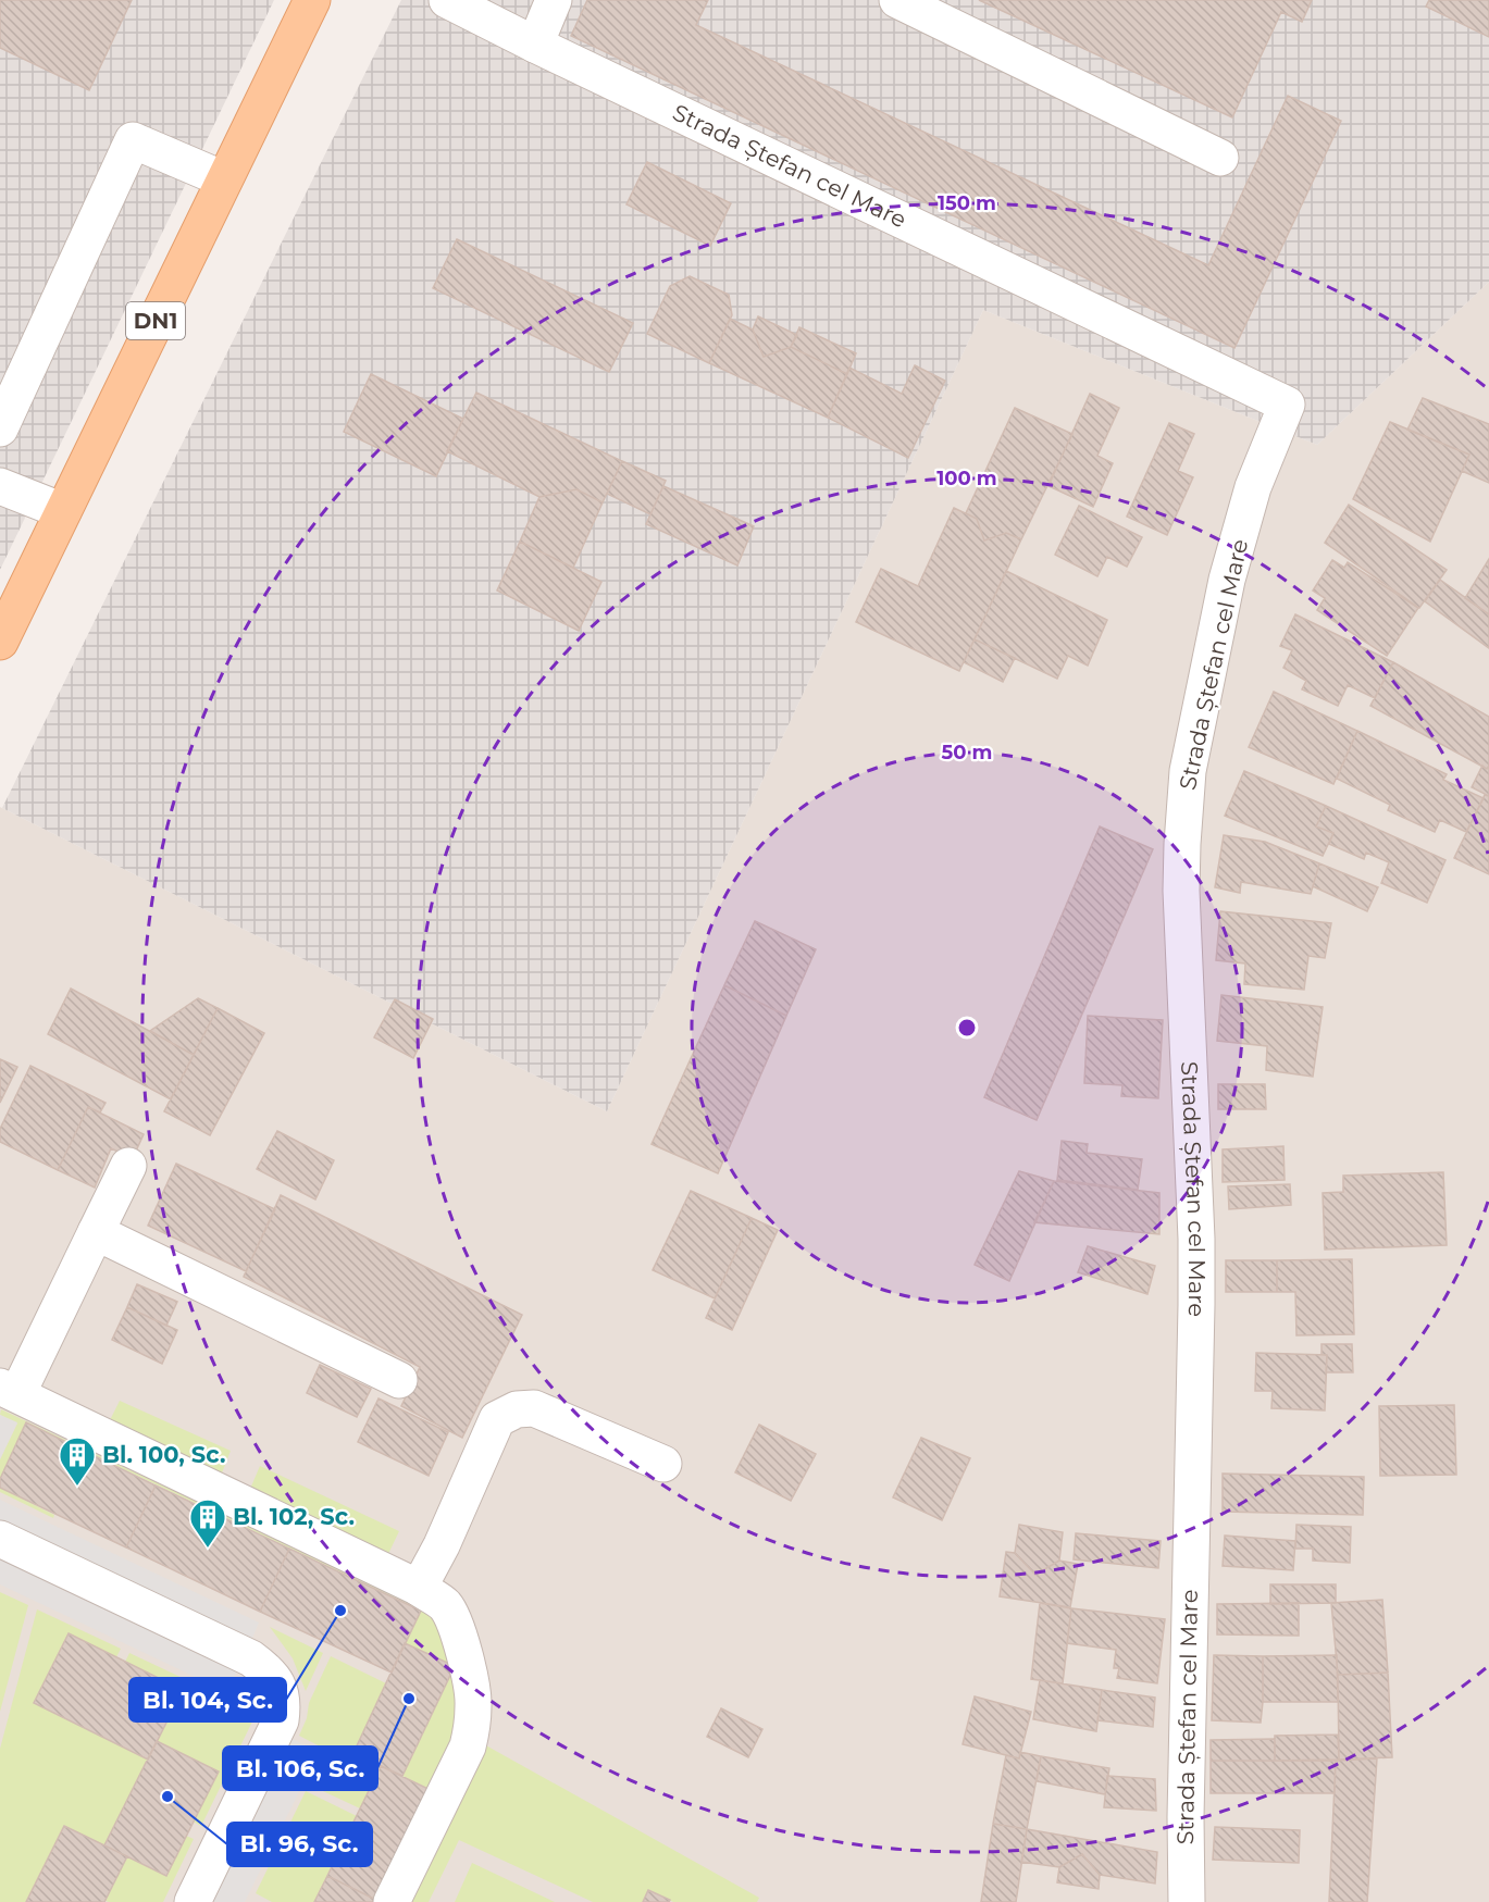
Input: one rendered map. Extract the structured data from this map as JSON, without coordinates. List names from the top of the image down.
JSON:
{
  "streets": {
    "main road": ["DN1"],
    "street": ["Strada Ștefan cel Mare"]
  },
  "places": {
    "building": ["Bl. 100, Sc.", "Bl. 102, Sc."],
    "other": ["Bl. 104, Sc.", "Bl. 106, Sc.", "Bl. 96, Sc."]
  },
  "rings": ["150 m", "100 m", "50 m"]
}
